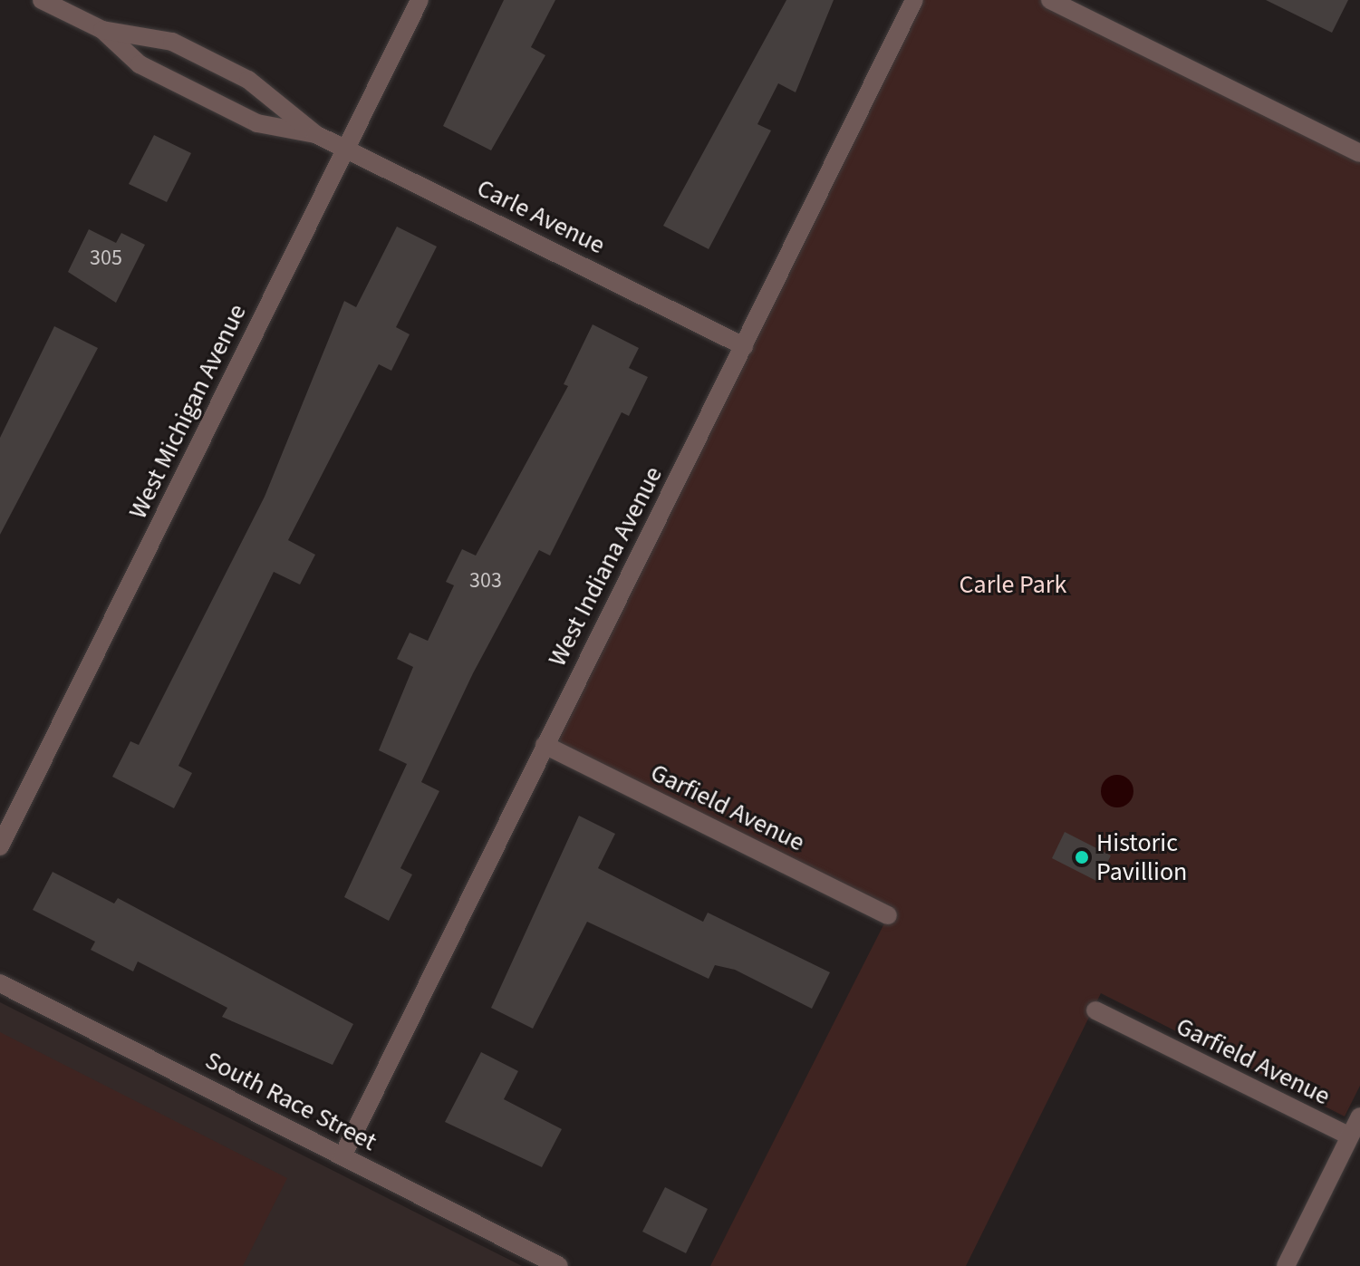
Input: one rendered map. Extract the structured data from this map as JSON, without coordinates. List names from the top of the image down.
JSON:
{
  "streets": {
    "street": [
      "Carle Avenue",
      "West Michigan Avenue",
      "West Indiana Avenue",
      "Garfield Avenue",
      "South Race Street"
    ]
  },
  "crossings": [
    ["Carle Avenue", "West Michigan Avenue"],
    ["Carle Avenue", "West Indiana Avenue"],
    ["West Indiana Avenue", "Garfield Avenue"],
    ["West Indiana Avenue", "South Race Street"]
  ],
  "parks": ["Carle Park"],
  "places": ["Historic Pavillion"],
  "house_numbers": ["305", "303"]
}
